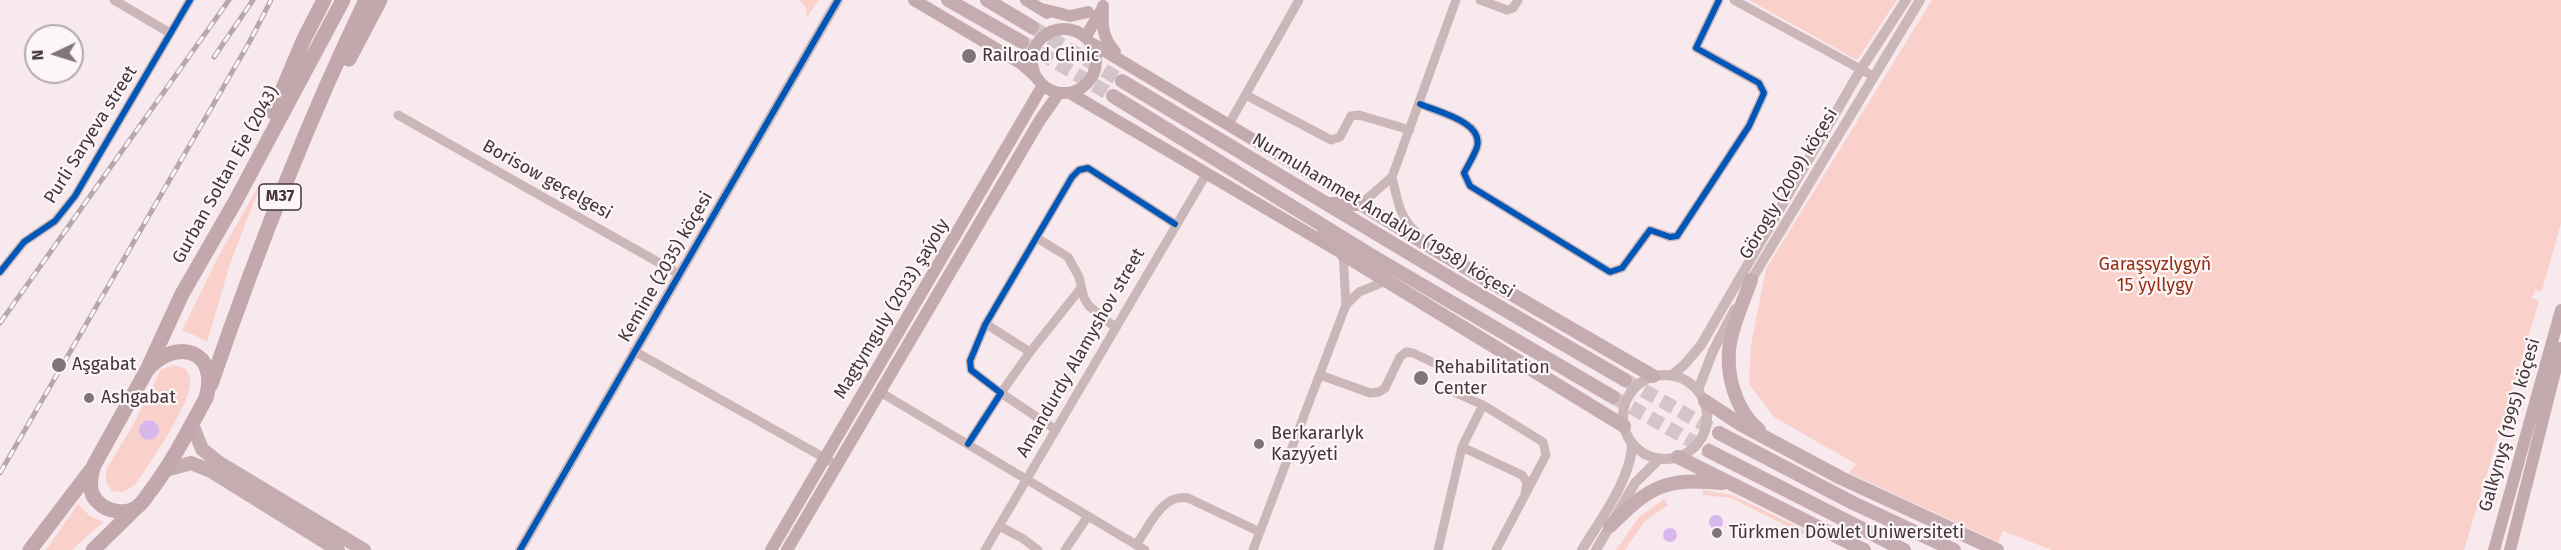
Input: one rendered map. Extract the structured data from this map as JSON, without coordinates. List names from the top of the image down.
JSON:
{
  "streets": {
    "highway": ["Gurban Soltan Eje (2043)", "M37"],
    "main road": ["Nurmuhammet Andalyp (1958) köçesi", "Magtymguly (2033) şaýoly", "Galkynyş (1995) köçesi"],
    "street": [
      "Purli Saryeva street",
      "Borisow geçelgesi",
      "Görogly (2009) köçesi",
      "Kemine (2035) köçesi",
      "Amandurdy Alamyshov street"
    ]
  },
  "crossings": [
    ["Borisow geçelgesi", "Kemine (2035) köçesi"]
  ],
  "parks": ["Garaşsyzlygyň 15 ýyllygy"],
  "places": [
    "Railroad Clinic",
    "Aşgabat",
    "Rehabilitation Center",
    "Ashgabat",
    "Berkararlyk Kazyýeti",
    "Türkmen Döwlet Uniwersiteti"
  ],
  "north": "left"
}
